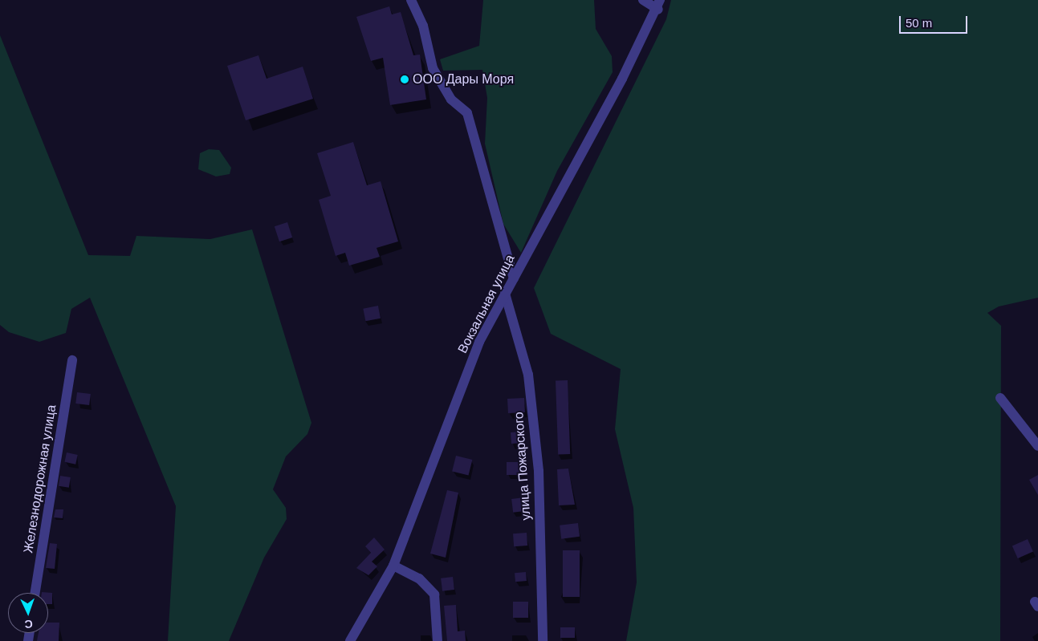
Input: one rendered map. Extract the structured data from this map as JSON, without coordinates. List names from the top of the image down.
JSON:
{
  "streets": {
    "street": ["Вокзальная улица", "улица Пожарского", "Железнодорожная улица"]
  },
  "crossings": [
    ["Вокзальная улица", "улица Пожарского"]
  ],
  "places": ["ООО Дары Моря"],
  "scale_bar": "50 m",
  "north": "bottom"
}
